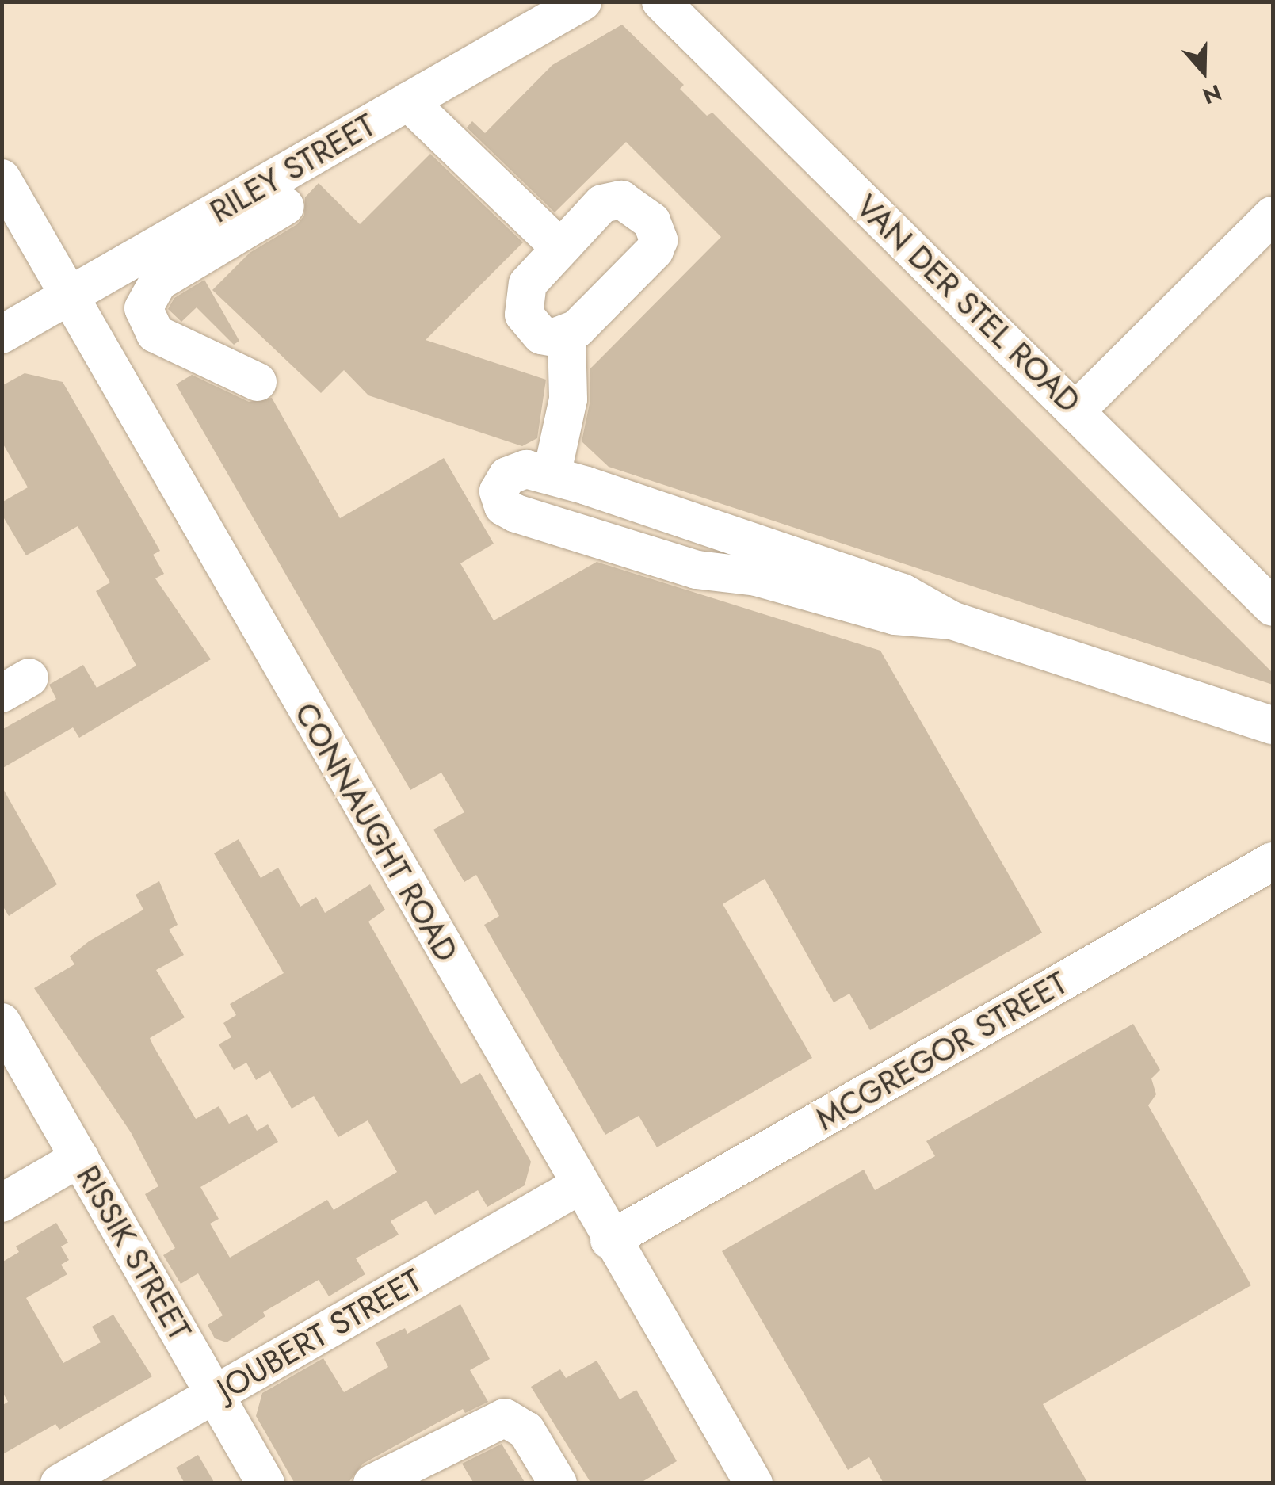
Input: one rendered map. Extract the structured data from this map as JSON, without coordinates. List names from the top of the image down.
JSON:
{
  "streets": {
    "street": [
      "RILEY STREET",
      "VAN DER STEL ROAD",
      "CONNAUGHT ROAD",
      "MCGREGOR STREET",
      "RISSIK STREET",
      "JOUBERT STREET"
    ]
  },
  "crossings": [
    ["RILEY STREET", "CONNAUGHT ROAD"],
    ["CONNAUGHT ROAD", "MCGREGOR STREET"],
    ["CONNAUGHT ROAD", "JOUBERT STREET"],
    ["RISSIK STREET", "JOUBERT STREET"]
  ],
  "north": "bottom"
}
